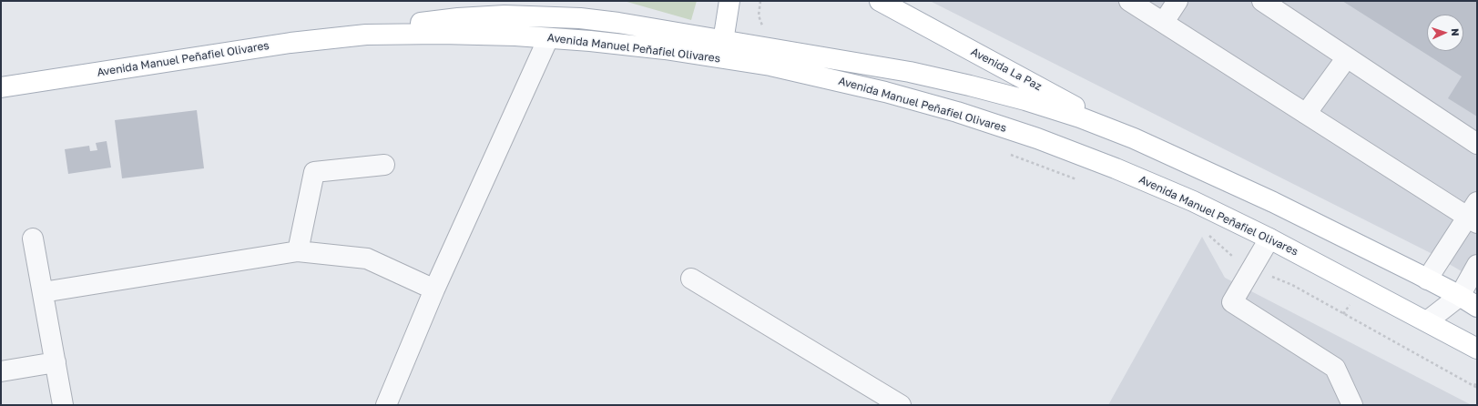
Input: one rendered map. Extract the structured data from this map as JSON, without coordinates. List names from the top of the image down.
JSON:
{
  "streets": {
    "main road": ["Avenida Manuel Peñafiel Olivares", "Avenida La Paz"]
  },
  "crossings": [
    ["Avenida Manuel Peñafiel Olivares", "Avenida La Paz"]
  ],
  "north": "right"
}
